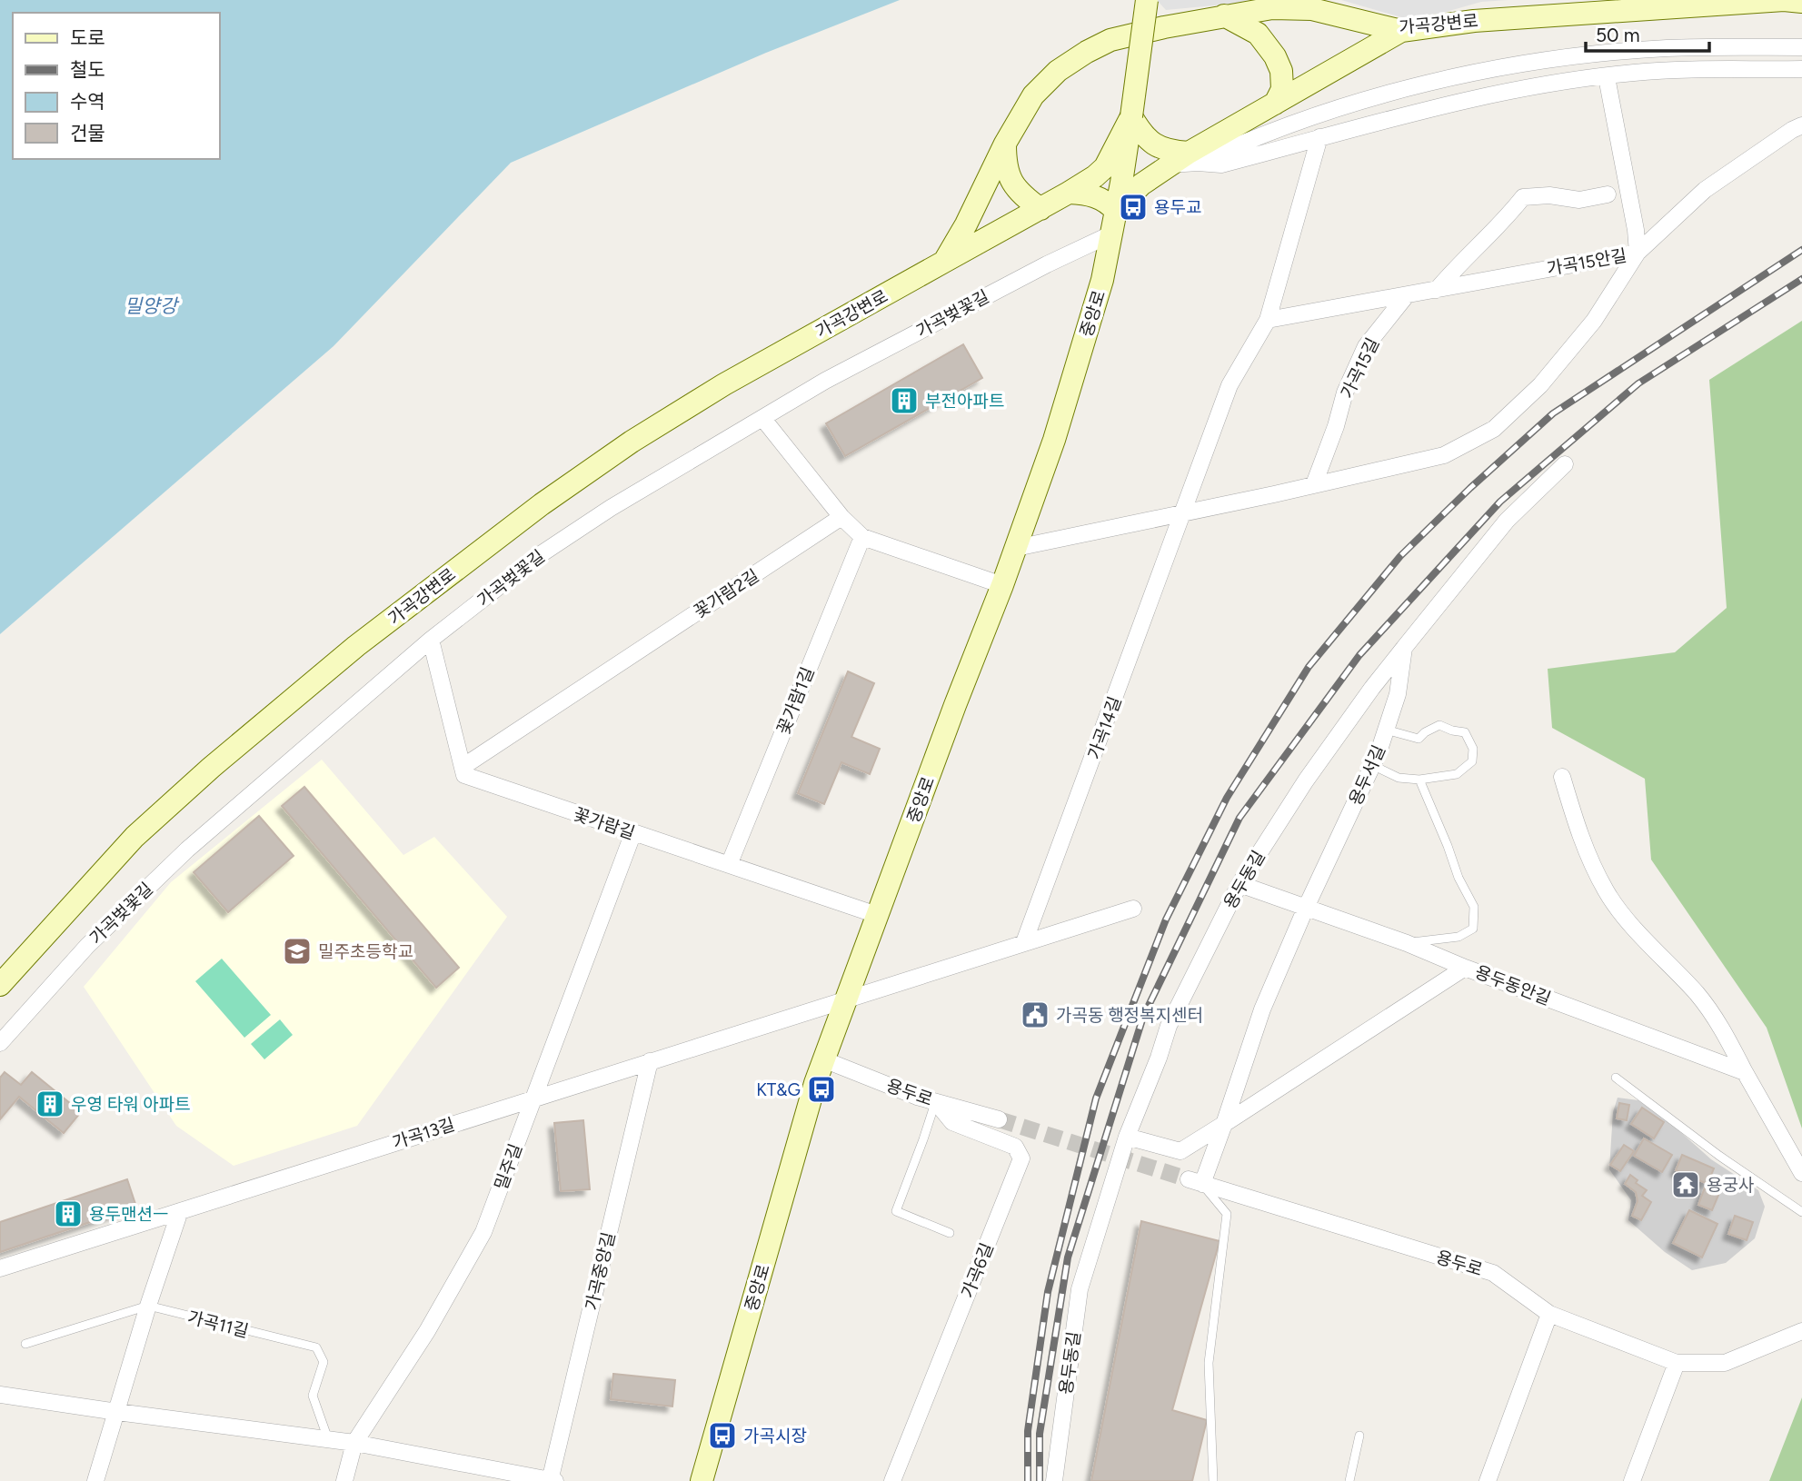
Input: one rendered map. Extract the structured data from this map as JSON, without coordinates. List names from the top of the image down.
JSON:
{
  "streets": {
    "main road": ["가곡강변로", "중앙로"],
    "street": [
      "가곡15안길",
      "가곡벚꽃길",
      "가곡15길",
      "꽃가람2길",
      "꽃가람1길",
      "가곡14길",
      "용두서길",
      "꽃가람길",
      "용두동길",
      "용두동안길",
      "용두로",
      "가곡13길",
      "밀주길",
      "가곡6길",
      "가곡중앙길"
    ],
    "lane": ["가곡11길"]
  },
  "crossings": [
    ["가곡15안길", "가곡15길"],
    ["가곡벚꽃길", "중앙로"],
    ["중앙로", "꽃가람길"],
    ["중앙로", "용두로"],
    ["중앙로", "가곡13길"],
    ["꽃가람2길", "꽃가람길"],
    ["꽃가람1길", "꽃가람길"],
    ["용두서길", "용두동길"],
    ["용두서길", "용두동안길"],
    ["꽃가람길", "밀주길"],
    ["용두로", "가곡6길"],
    ["가곡13길", "밀주길"],
    ["가곡13길", "가곡중앙길"]
  ],
  "water": ["밀양강"],
  "places": {
    "bus stop": ["용두교", "KT&G", "가곡시장"],
    "building": ["부전아파트", "우영 타워 아파트", "용두맨션ㅡ"],
    "school or university": ["밀주초등학교"],
    "public building": ["가곡동 행정복지센터"],
    "temple": ["용궁사"]
  },
  "legend": [
    "도로",
    "철도",
    "수역",
    "건물"
  ],
  "scale_bar": "50 m"
}
